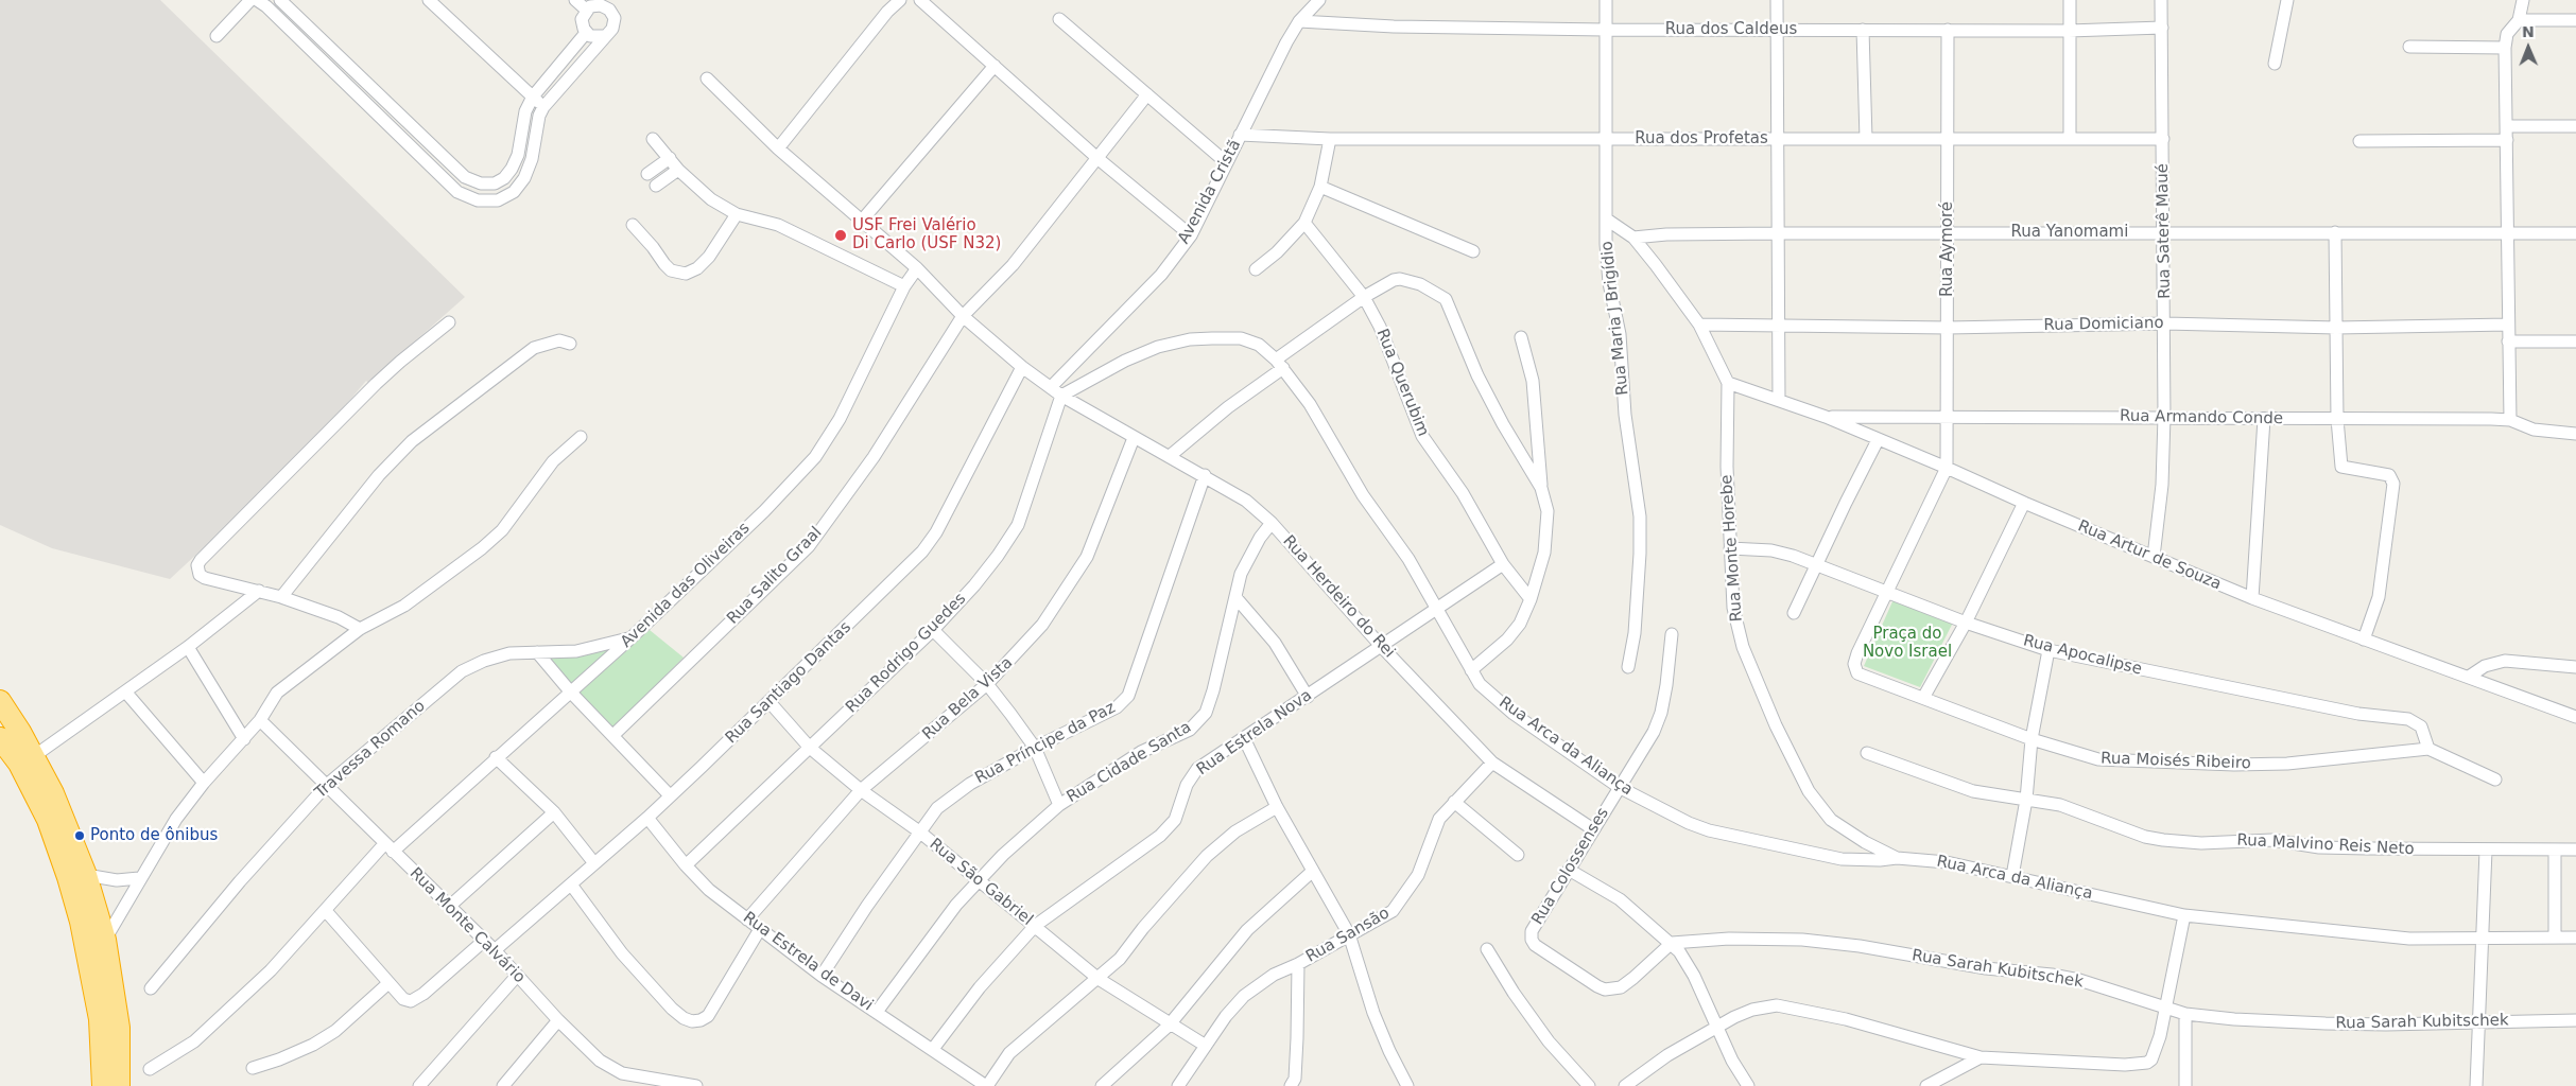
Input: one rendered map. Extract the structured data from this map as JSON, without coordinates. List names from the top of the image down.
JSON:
{
  "streets": {
    "street": [
      "Rua dos Caldeus",
      "Rua dos Profetas",
      "Avenida Cristã",
      "Rua Saterê Maué",
      "Rua Yanomami",
      "Rua Aymoré",
      "Rua Maria J Brigídio",
      "Rua Domiciano",
      "Rua Querubim",
      "Rua Armando Conde",
      "Rua Monte Horebe",
      "Rua Artur de Souza",
      "Rua Salito Graal",
      "Avenida das Oliveiras",
      "Rua Herdeiro do Rei",
      "Rua Rodrigo Guedes",
      "Rua Apocalipse",
      "Rua Santiago Dantas",
      "Rua Bela Vista",
      "Rua Estrela Nova",
      "Rua Príncipe da Paz",
      "Rua Arca da Aliança",
      "Travessa Romano",
      "Rua Moisés Ribeiro",
      "Rua Cidade Santa",
      "Rua Malvino Reis Neto",
      "Rua Colossenses",
      "Rua São Gabriel",
      "Rua Monte Calvário",
      "Rua Sansão",
      "Rua Estrela de Davi",
      "Rua Sarah Kubitschek"
    ]
  },
  "crossings": [
    ["Rua dos Caldeus", "Avenida Cristã"],
    ["Rua dos Caldeus", "Rua Saterê Maué"],
    ["Rua dos Caldeus", "Rua Aymoré"],
    ["Rua dos Caldeus", "Rua Maria J Brigídio"],
    ["Rua dos Profetas", "Avenida Cristã"],
    ["Rua dos Profetas", "Rua Saterê Maué"],
    ["Rua dos Profetas", "Rua Aymoré"],
    ["Rua dos Profetas", "Rua Maria J Brigídio"],
    ["Avenida Cristã", "Rua Herdeiro do Rei"],
    ["Rua Saterê Maué", "Rua Yanomami"],
    ["Rua Saterê Maué", "Rua Domiciano"],
    ["Rua Saterê Maué", "Rua Armando Conde"],
    ["Rua Saterê Maué", "Rua Artur de Souza"],
    ["Rua Yanomami", "Rua Aymoré"],
    ["Rua Yanomami", "Rua Monte Horebe"],
    ["Rua Aymoré", "Rua Domiciano"],
    ["Rua Aymoré", "Rua Armando Conde"],
    ["Rua Aymoré", "Rua Artur de Souza"],
    ["Rua Maria J Brigídio", "Rua Monte Horebe"],
    ["Rua Domiciano", "Rua Monte Horebe"],
    ["Rua Querubim", "Rua Estrela Nova"],
    ["Rua Armando Conde", "Rua Artur de Souza"],
    ["Rua Monte Horebe", "Rua Artur de Souza"],
    ["Rua Monte Horebe", "Rua Apocalipse"],
    ["Rua Monte Horebe", "Rua Arca da Aliança"],
    ["Rua Salito Graal", "Rua Herdeiro do Rei"],
    ["Avenida das Oliveiras", "Rua Herdeiro do Rei"],
    ["Avenida das Oliveiras", "Travessa Romano"],
    ["Avenida das Oliveiras", "Rua Monte Calvário"],
    ["Rua Herdeiro do Rei", "Rua Rodrigo Guedes"],
    ["Rua Herdeiro do Rei", "Rua Santiago Dantas"],
    ["Rua Herdeiro do Rei", "Rua Bela Vista"],
    ["Rua Herdeiro do Rei", "Rua Estrela Nova"],
    ["Rua Herdeiro do Rei", "Rua Príncipe da Paz"],
    ["Rua Herdeiro do Rei", "Rua Arca da Aliança"],
    ["Rua Herdeiro do Rei", "Rua Cidade Santa"],
    ["Rua Herdeiro do Rei", "Rua Colossenses"],
    ["Rua Herdeiro do Rei", "Rua Sansão"],
    ["Rua Rodrigo Guedes", "Rua Arca da Aliança"],
    ["Rua Rodrigo Guedes", "Rua São Gabriel"],
    ["Rua Rodrigo Guedes", "Rua Estrela de Davi"],
    ["Rua Apocalipse", "Rua Moisés Ribeiro"],
    ["Rua Santiago Dantas", "Rua São Gabriel"],
    ["Rua Santiago Dantas", "Rua Monte Calvário"],
    ["Rua Santiago Dantas", "Rua Estrela de Davi"],
    ["Rua Bela Vista", "Rua São Gabriel"],
    ["Rua Bela Vista", "Rua Estrela de Davi"],
    ["Rua Estrela Nova", "Rua Arca da Aliança"],
    ["Rua Estrela Nova", "Rua São Gabriel"],
    ["Rua Estrela Nova", "Rua Estrela de Davi"],
    ["Rua Príncipe da Paz", "Rua São Gabriel"],
    ["Rua Príncipe da Paz", "Rua Estrela de Davi"],
    ["Rua Arca da Aliança", "Rua Colossenses"],
    ["Travessa Romano", "Rua Monte Calvário"],
    ["Rua Cidade Santa", "Rua São Gabriel"],
    ["Rua Cidade Santa", "Rua Estrela de Davi"],
    ["Rua Colossenses", "Rua Sarah Kubitschek"],
    ["Rua São Gabriel", "Rua Sansão"]
  ],
  "parks": ["Praça do Novo Israel"],
  "places": ["USF Frei Valério Di Carlo (USF N32)", "Ponto de ônibus"],
  "north": "top"
}
